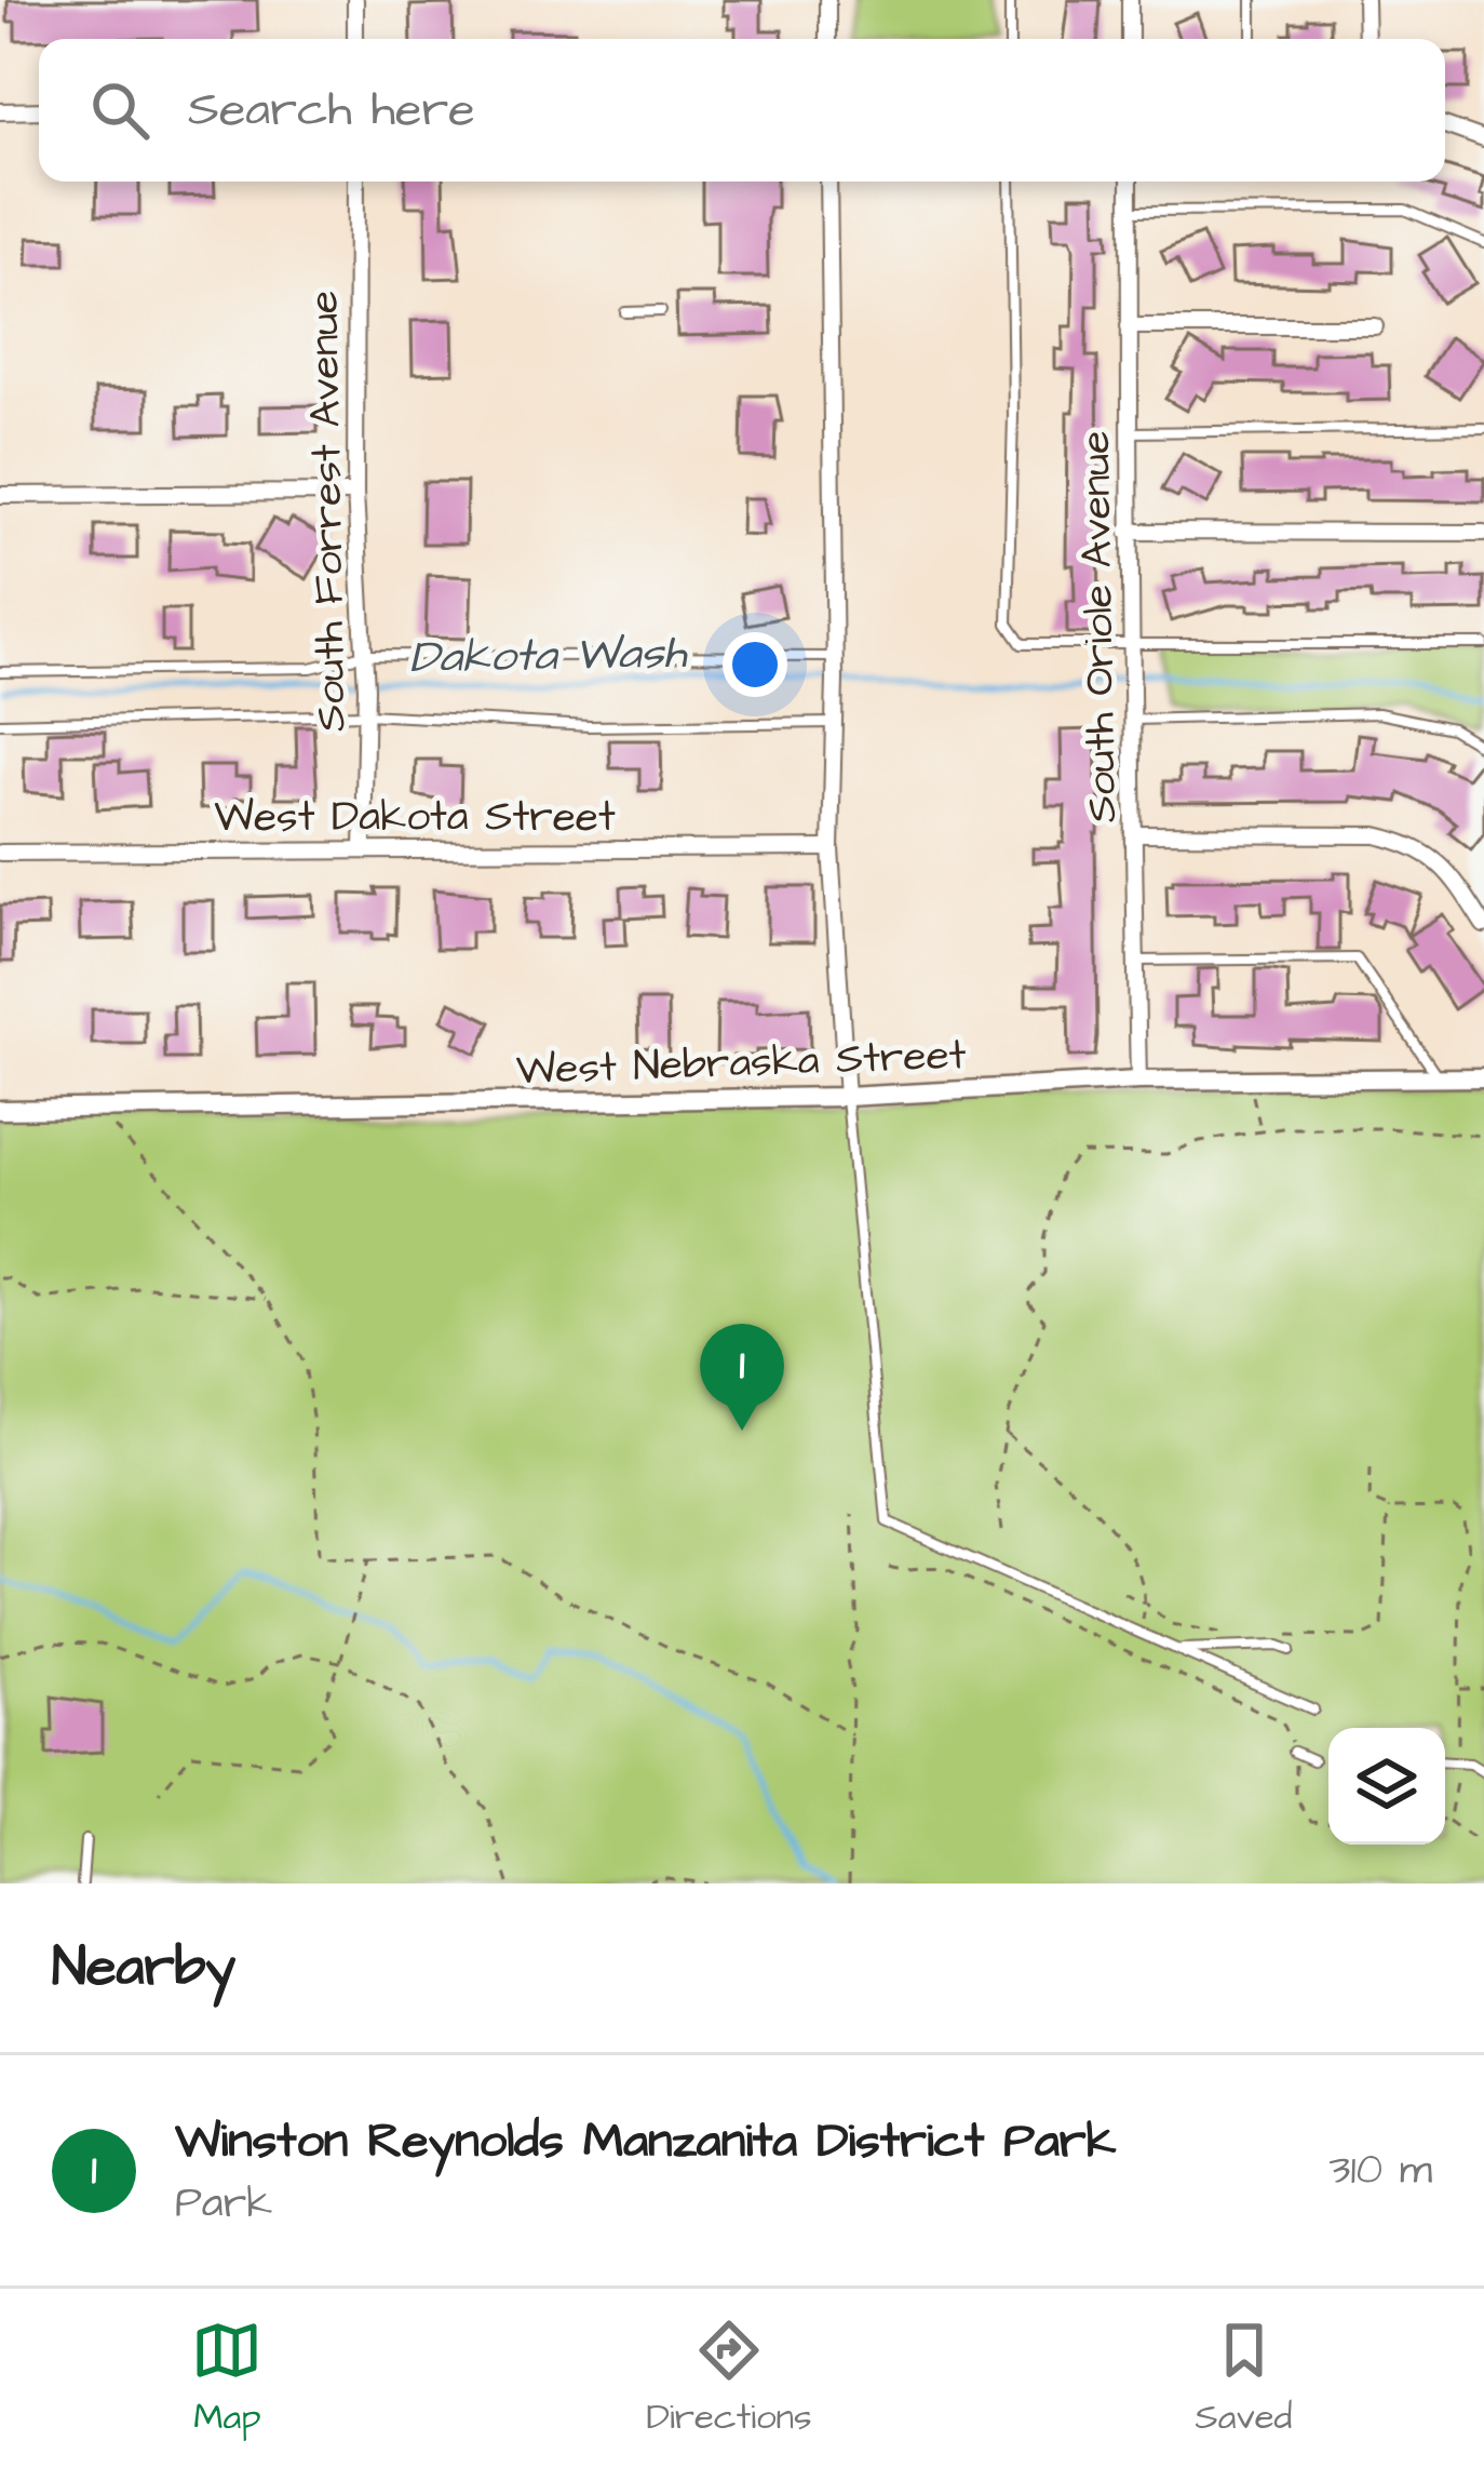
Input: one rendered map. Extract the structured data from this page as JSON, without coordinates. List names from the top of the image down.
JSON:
{
  "streets": {
    "street": [
      "South Forrest Avenue",
      "South Oriole Avenue",
      "West Dakota Street",
      "West Nebraska Street"
    ]
  },
  "crossings": [
    ["South Forrest Avenue", "West Dakota Street"],
    ["South Oriole Avenue", "West Nebraska Street"]
  ],
  "water": ["Dakota Wash"],
  "page": {
    "search": "Search here",
    "pins": "1",
    "heading": "Nearby",
    "list": [
      {
        "mark": "1",
        "name": "Winston Reynolds Manzanita District Park",
        "note": "Park",
        "value": "310 m"
      }
    ],
    "nav": ["Map", "Directions", "Saved"]
  }
}
